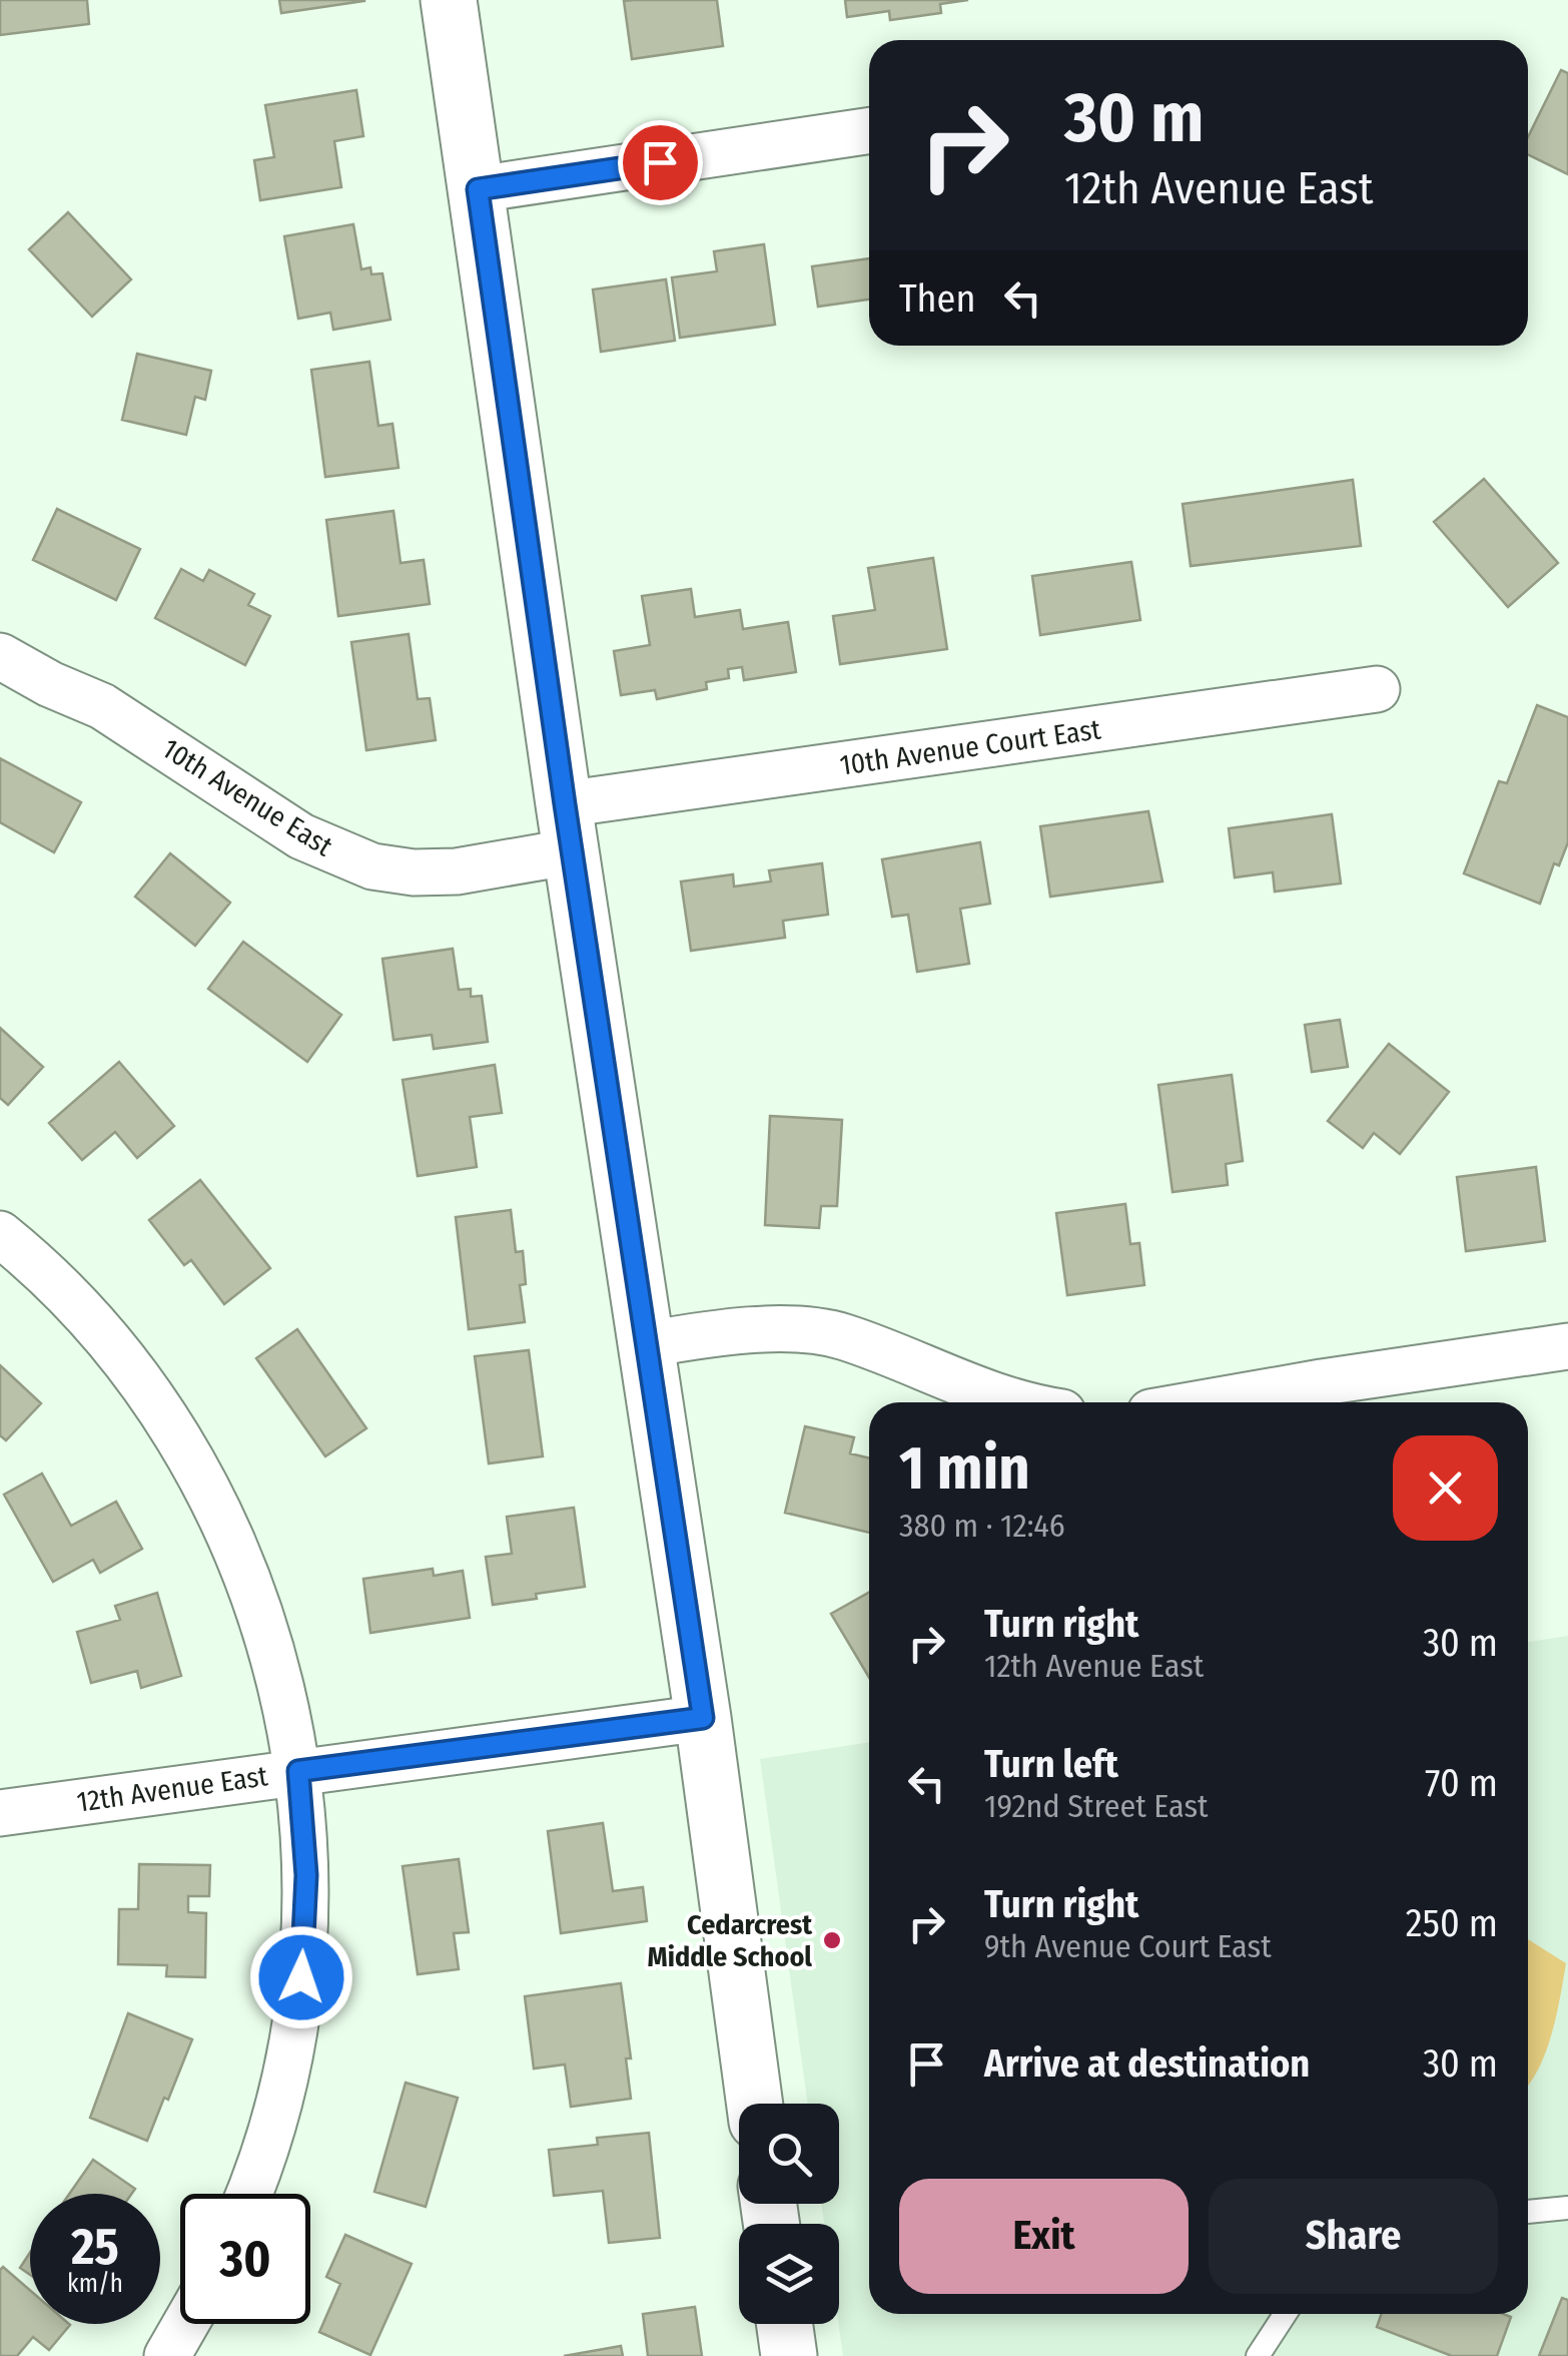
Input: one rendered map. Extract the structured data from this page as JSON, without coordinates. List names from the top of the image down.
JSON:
{
  "streets": {
    "street": ["10th Avenue Court East", "10th Avenue East", "12th Avenue East"]
  },
  "crossings": [
    ["10th Avenue Court East", "10th Avenue East"]
  ],
  "places": ["Cedarcrest Middle School"],
  "page": {
    "turn": ["30 m", "12th Avenue East"],
    "then": "Then",
    "heading": ["1 min", "380 m · 12:46"],
    "list": [
      {
        "name": "Turn right",
        "note": "12th Avenue East",
        "value": "30 m"
      },
      {
        "name": "Turn left",
        "note": "192nd Street East",
        "value": "70 m"
      },
      {
        "name": "Turn right",
        "note": "9th Avenue Court East",
        "value": "250 m"
      },
      {
        "name": "Arrive at destination",
        "value": "30 m"
      }
    ],
    "buttons": ["Exit", "Share"],
    "speed": "25 km/h",
    "limit": "30"
  }
}
